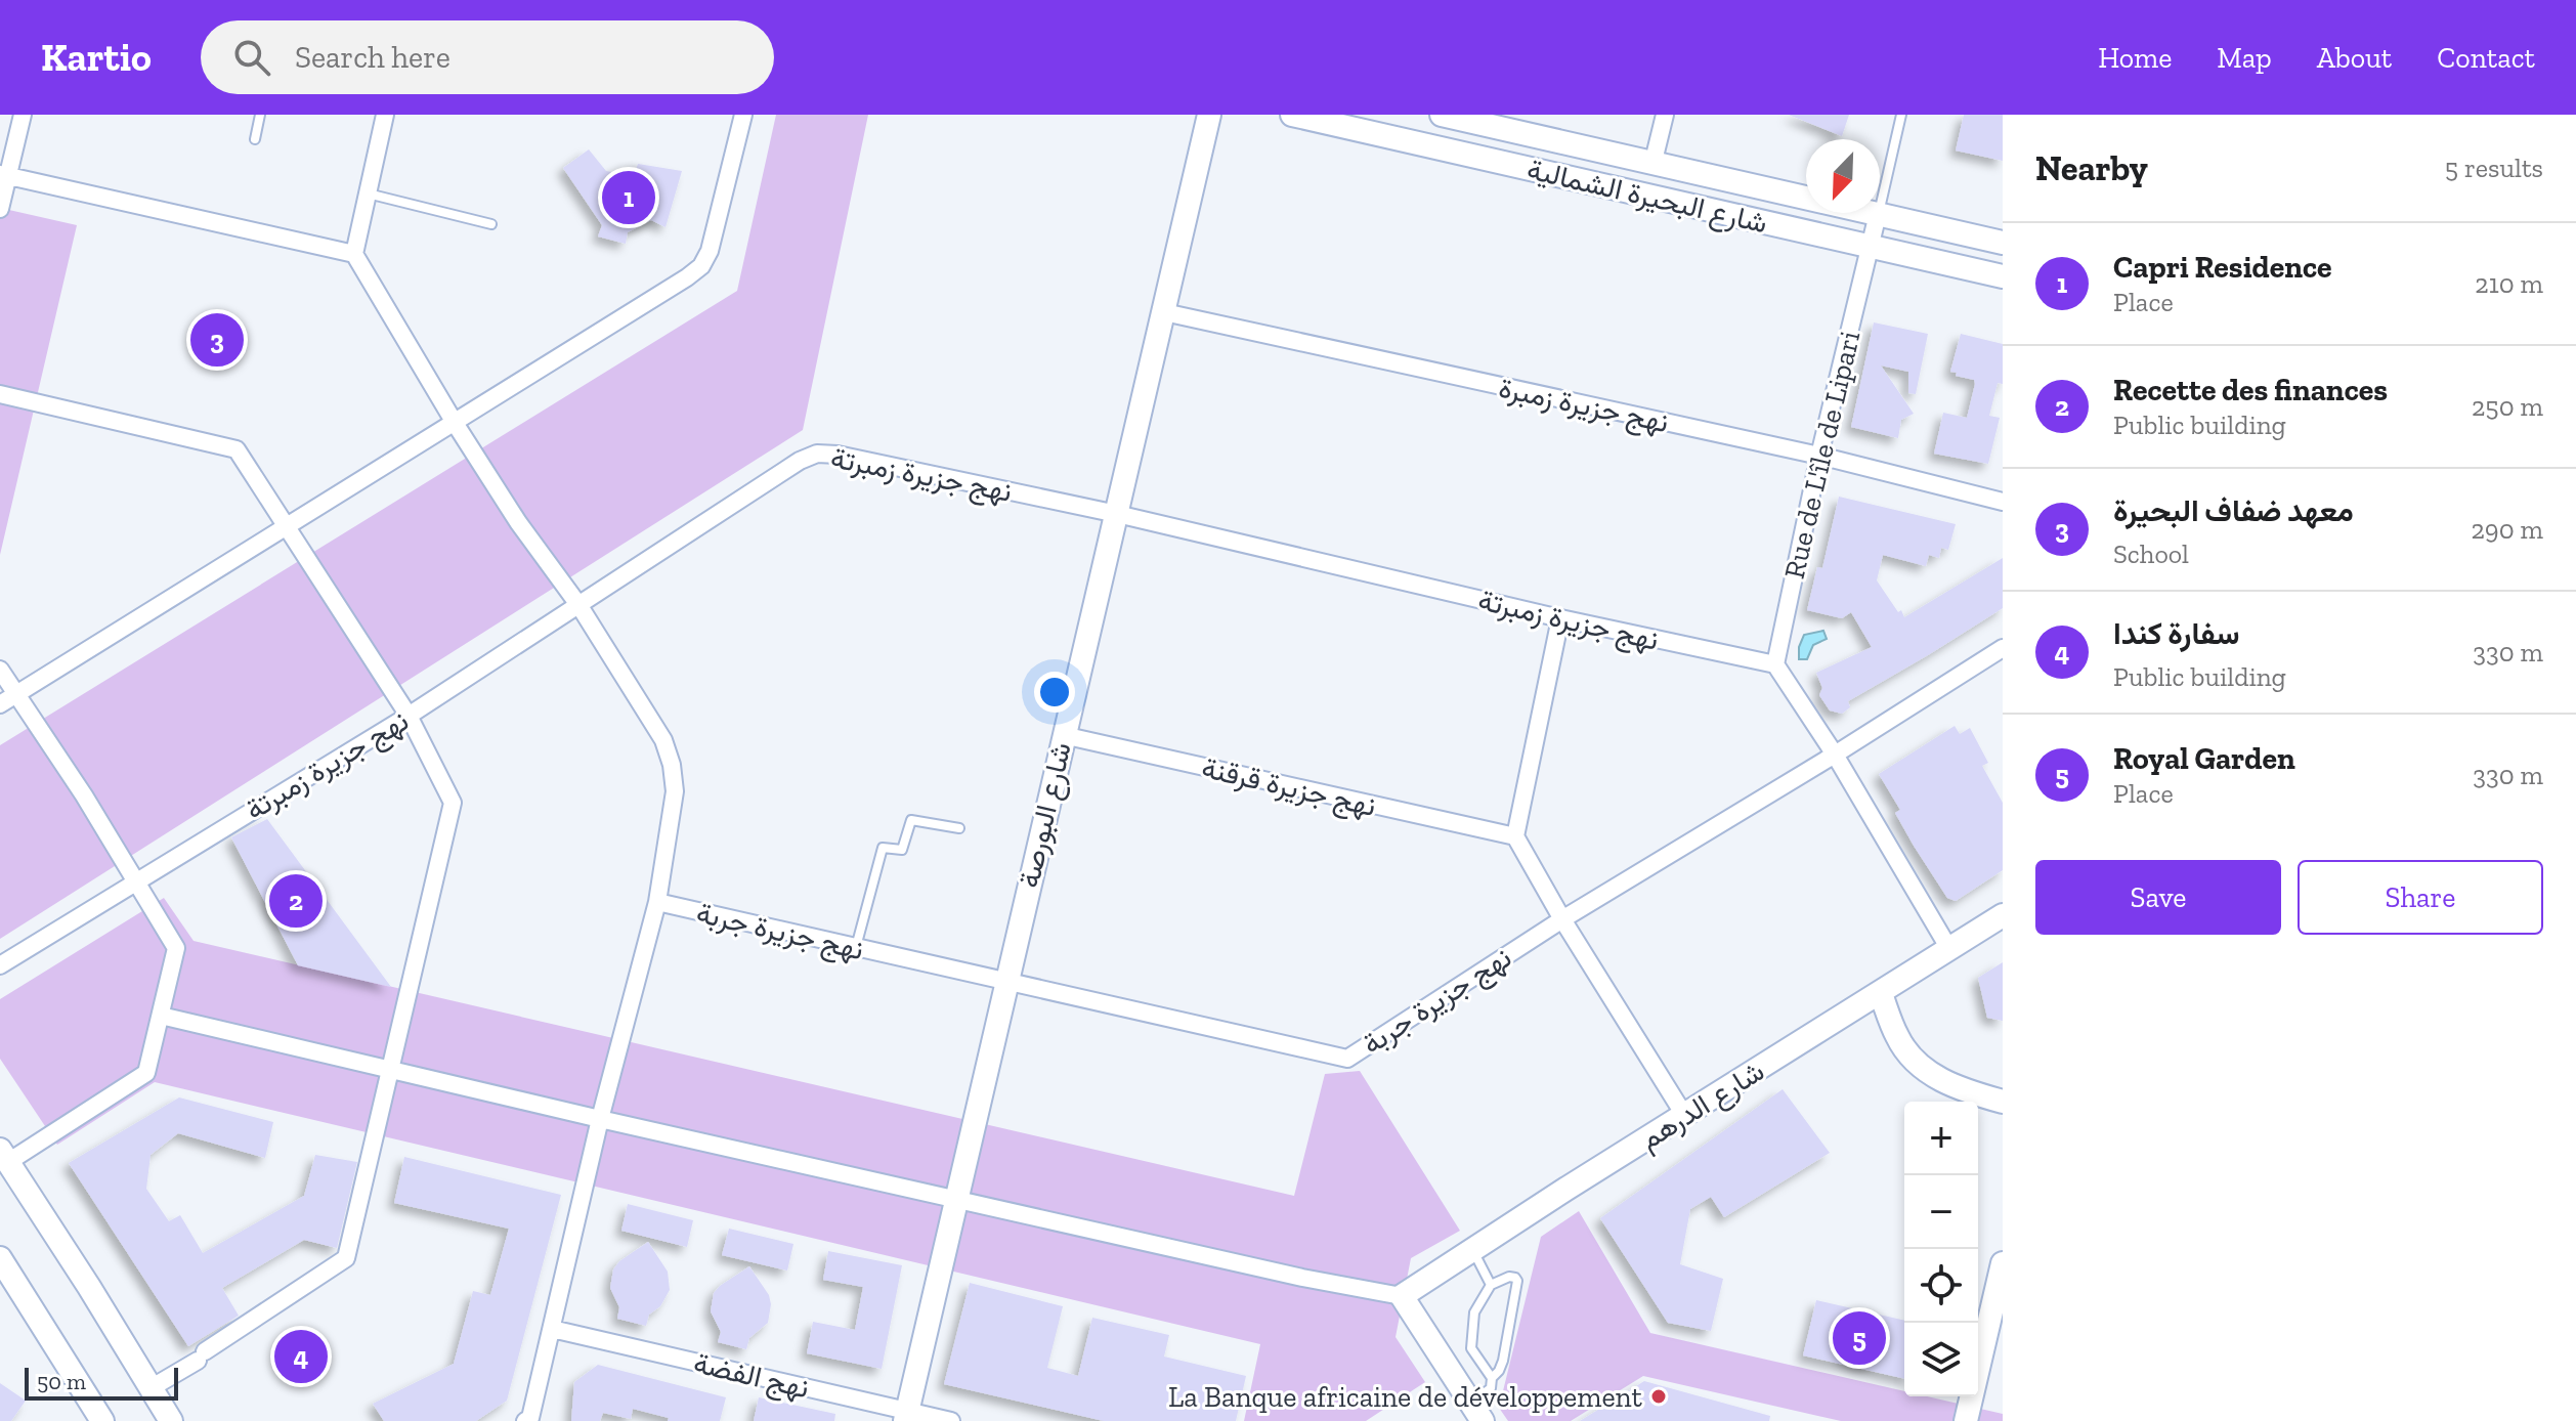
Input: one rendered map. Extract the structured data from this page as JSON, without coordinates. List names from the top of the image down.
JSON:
{
  "streets": {
    "street": [
      "شارع البحيرة الشمالية",
      "نهج جزيرة زمبرة",
      "Rue de L'île de Lipari",
      "نهج جزيرة زمبرتة",
      "نهج جزيرة قرقنة",
      "شارع البورصة",
      "نهج جزيرة جربة",
      "شارع الدرهم",
      "نهج الفضة"
    ]
  },
  "crossings": [
    ["شارع البحيرة الشمالية", "Rue de L'île de Lipari"],
    ["نهج جزيرة زمبرة", "Rue de L'île de Lipari"],
    ["نهج جزيرة زمبرة", "شارع البورصة"],
    ["Rue de L'île de Lipari", "نهج جزيرة زمبرتة"],
    ["نهج جزيرة زمبرتة", "شارع البورصة"],
    ["نهج جزيرة قرقنة", "شارع البورصة"],
    ["شارع البورصة", "نهج جزيرة جربة"],
    ["شارع البورصة", "نهج الفضة"]
  ],
  "places": ["La Banque africaine de développement"],
  "scale_bar": "50 m",
  "north": "bottom left",
  "page": {
    "header": "Kartio",
    "search": "Search here",
    "nav": [
      "Home",
      "Map",
      "About",
      "Contact"
    ],
    "heading": ["Nearby", "5 results"],
    "pins": [
      "1",
      "3",
      "2",
      "5",
      "4"
    ],
    "list": [
      {
        "mark": "1",
        "name": "Capri Residence",
        "note": "Place",
        "value": "210 m"
      },
      {
        "mark": "2",
        "name": "Recette des finances",
        "note": "Public building",
        "value": "250 m"
      },
      {
        "mark": "3",
        "name": "معهد ضفاف البحيرة",
        "note": "School",
        "value": "290 m"
      },
      {
        "mark": "4",
        "name": "سفارة كندا",
        "note": "Public building",
        "value": "330 m"
      },
      {
        "mark": "5",
        "name": "Royal Garden",
        "note": "Place",
        "value": "330 m"
      }
    ],
    "buttons": ["Save", "Share"],
    "map_buttons": ["+", "−"],
    "scale": "50 m"
  }
}
